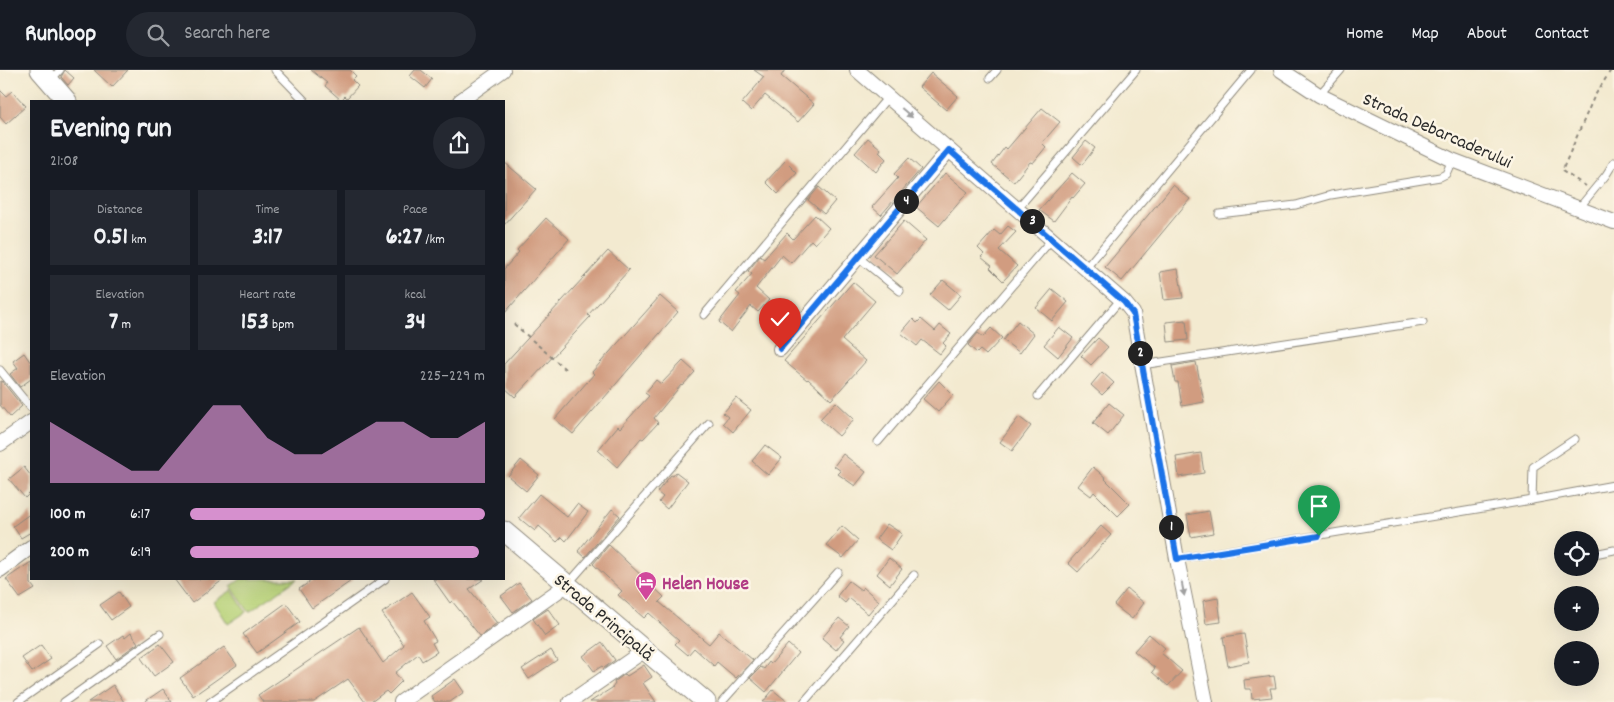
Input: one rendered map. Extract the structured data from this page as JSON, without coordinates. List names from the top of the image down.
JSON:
{
  "streets": {
    "street": ["Strada Debarcaderului", "Strada Principală"]
  },
  "places": {
    "hotel": ["Helen House"]
  },
  "page": {
    "header": "Runloop",
    "search": "Search here",
    "nav": [
      "Home",
      "Map",
      "About",
      "Contact"
    ],
    "heading": ["Evening run", "21:08"],
    "stats": [
      ["Distance", "0.51 km"],
      ["Time", "3:17"],
      ["Pace", "6:27 /km"],
      ["Elevation", "7 m"],
      ["Heart rate", "153 bpm"],
      ["kcal", "34"]
    ],
    "pins": [
      "4",
      "3",
      "2",
      "1"
    ],
    "chart": ["Elevation", "225–229 m"],
    "list": [
      {
        "name": "100 m",
        "note": "6:17"
      },
      {
        "name": "200 m",
        "note": "6:19"
      }
    ],
    "map_buttons": ["+", "−"]
  }
}
